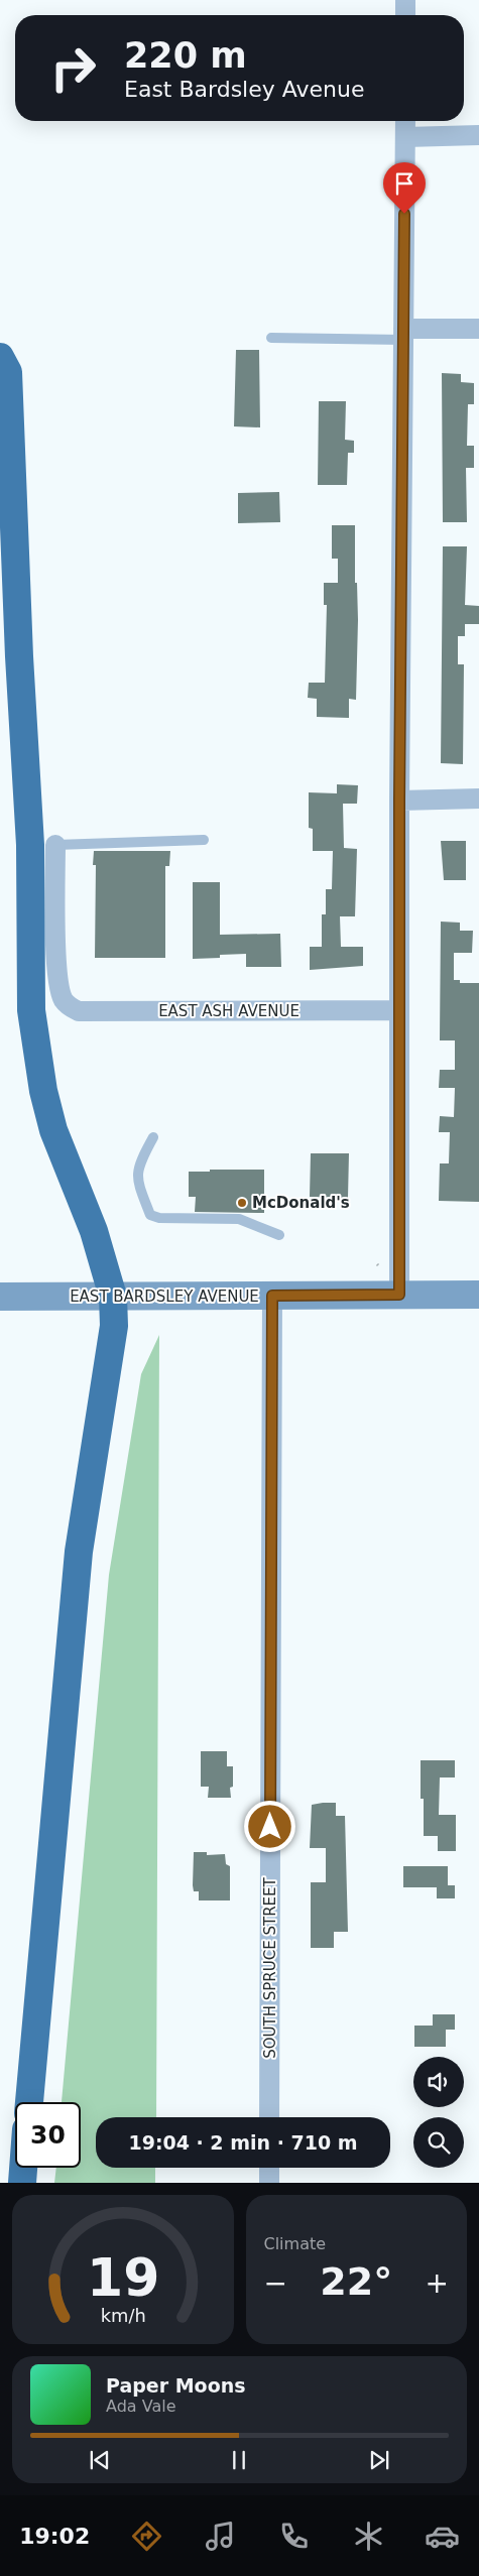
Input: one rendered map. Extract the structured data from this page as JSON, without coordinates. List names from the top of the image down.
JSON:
{
  "streets": {
    "main road": ["EAST BARDSLEY AVENUE"],
    "street": ["EAST ASH AVENUE", "SOUTH SPRUCE STREET"]
  },
  "crossings": [
    ["EAST BARDSLEY AVENUE", "SOUTH SPRUCE STREET"]
  ],
  "places": ["McDonald's"],
  "page": {
    "turn": ["220 m", "East Bardsley Avenue"],
    "limit": "30",
    "trip": "19:04 · 2 min · 710 m",
    "tile": "Climate",
    "heat": ["−", "22°", "+"],
    "song": ["Paper Moons", "Ada Vale"],
    "tabs": "19:02",
    "gauge": ["19", "km/h"]
  }
}
